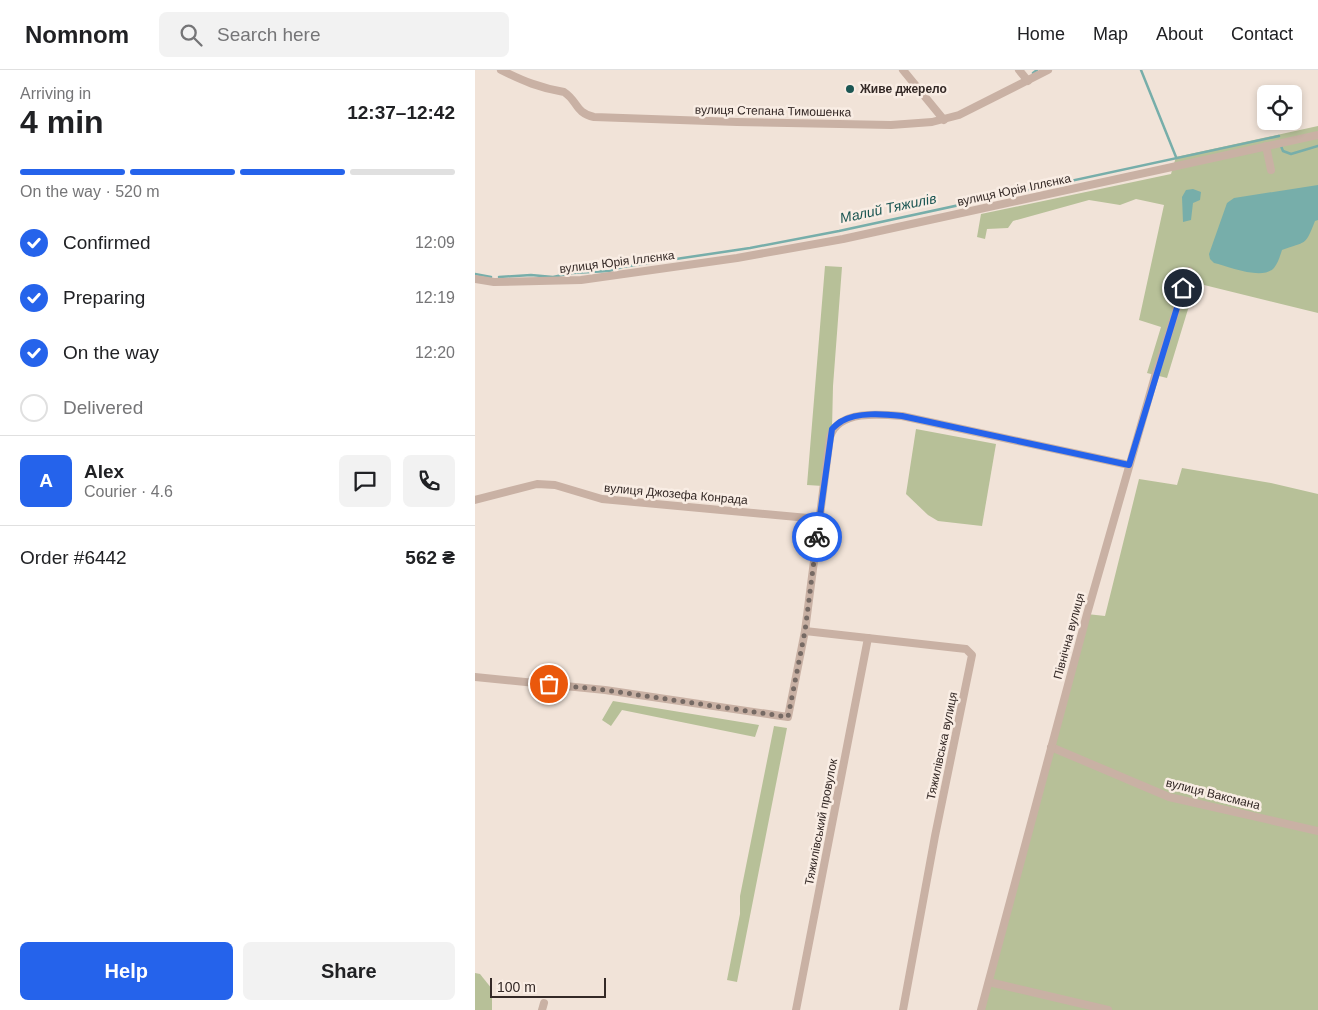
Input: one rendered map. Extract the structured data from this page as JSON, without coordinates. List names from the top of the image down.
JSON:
{
  "streets": {
    "street": [
      "вулиця Степана Тимошенка",
      "вулиця Юрія Іллєнка",
      "вулиця Джозефа Конрада",
      "Північна вулиця",
      "Тяжилівська вулиця",
      "вулиця Ваксмана",
      "Тяжилівський провулок"
    ]
  },
  "crossings": [
    ["Північна вулиця", "вулиця Ваксмана"],
    ["Тяжилівська вулиця", "Тяжилівський провулок"]
  ],
  "water": ["Малий Тяжилів"],
  "places": ["Живе джерело"],
  "scale_bar": "100 m",
  "page": {
    "header": "Nomnom",
    "search": "Search here",
    "nav": [
      "Home",
      "Map",
      "About",
      "Contact"
    ],
    "heading": ["4 min", "Arriving in", "12:37–12:42"],
    "panel": [
      "Alex",
      "Courier · 4.6",
      "Order #6442",
      "562 ₴"
    ],
    "bar": "On the way · 520 m",
    "list": [
      ["Confirmed", "12:09"],
      ["Preparing", "12:19"],
      ["On the way", "12:20"],
      "Delivered"
    ],
    "round": "A",
    "buttons": ["Help", "Share"],
    "scale": "100 m"
  }
}
